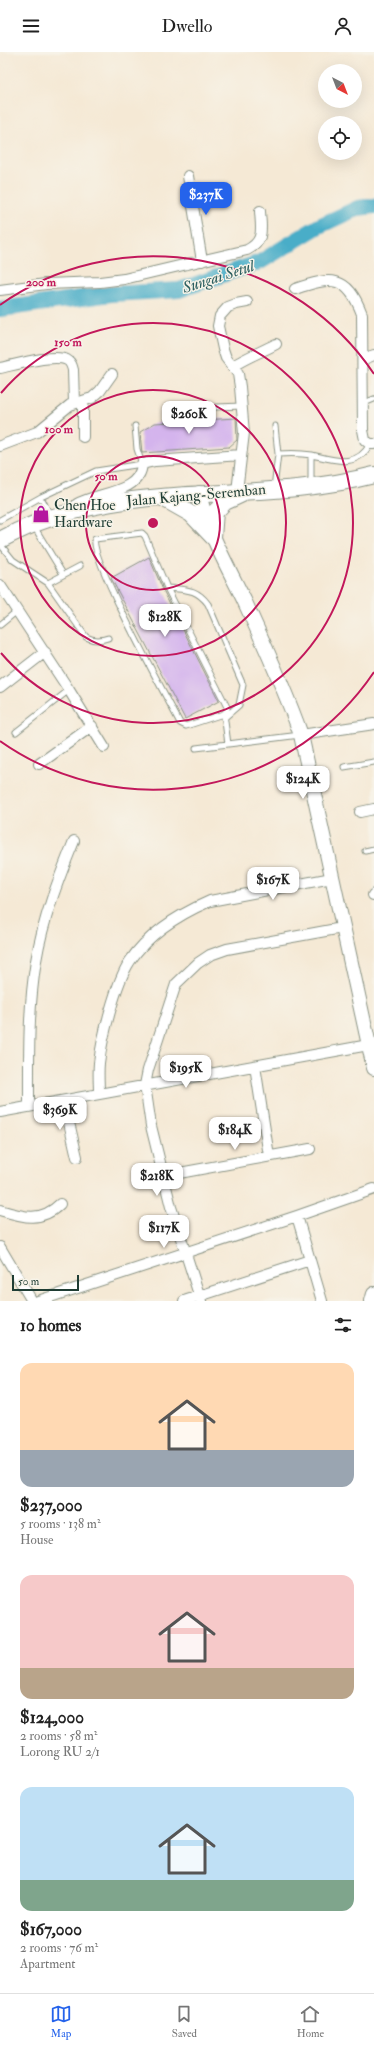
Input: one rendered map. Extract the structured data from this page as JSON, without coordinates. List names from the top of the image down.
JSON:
{
  "streets": {
    "main road": ["Jalan Kajang-Seremban"]
  },
  "water": ["Sungai Setul"],
  "places": {
    "shop": ["Chen Hoe Hardware"]
  },
  "scale_bar": "50 m",
  "north": "bottom right",
  "page": {
    "header": "Dwello",
    "price": [
      "$237K",
      "$260K",
      "$128K",
      "$124K",
      "$167K",
      "$195K",
      "$369K",
      "$184K",
      "$218K",
      "$117K"
    ],
    "scale": "50 m",
    "heading": "10 homes",
    "list": [
      {
        "name": "$237,000",
        "note": "5 rooms · 138 m² · House"
      },
      {
        "name": "$124,000",
        "note": "2 rooms · 58 m² · Lorong RU 2/1"
      },
      {
        "name": "$167,000",
        "note": "2 rooms · 76 m² · Apartment"
      }
    ],
    "tabs": ["Map", "Saved", "Home"]
  },
  "rings": [
    "200 m",
    "150 m",
    "100 m",
    "50 m"
  ]
}
